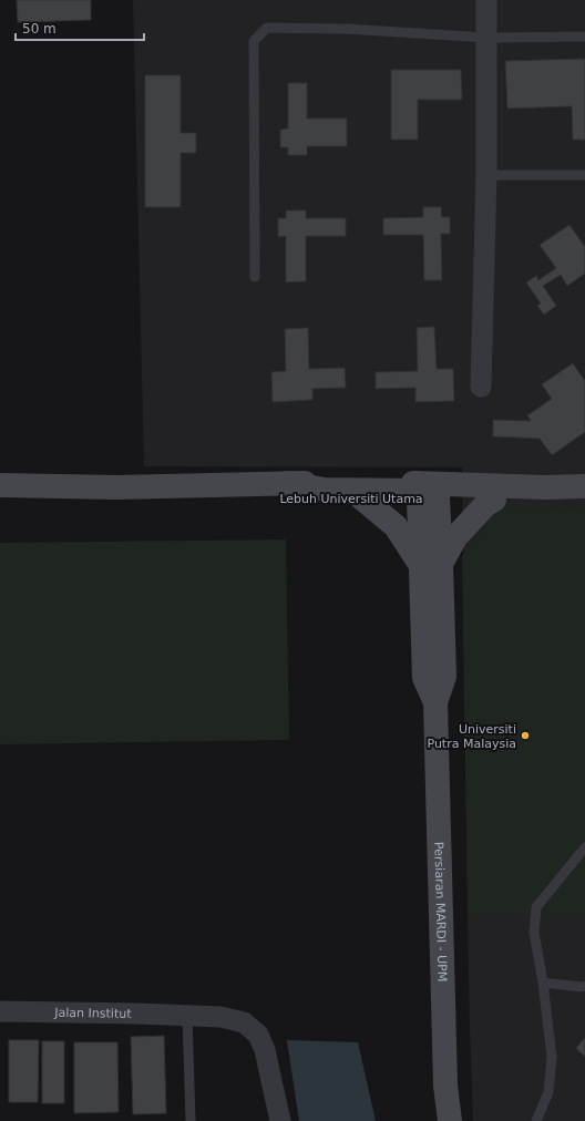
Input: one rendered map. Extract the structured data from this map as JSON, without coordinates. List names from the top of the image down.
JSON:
{
  "streets": {
    "street": ["Lebuh Universiti Utama", "Persiaran MARDI - UPM", "Jalan Institut"]
  },
  "places": ["Universiti Putra Malaysia"],
  "scale_bar": "50 m"
}
